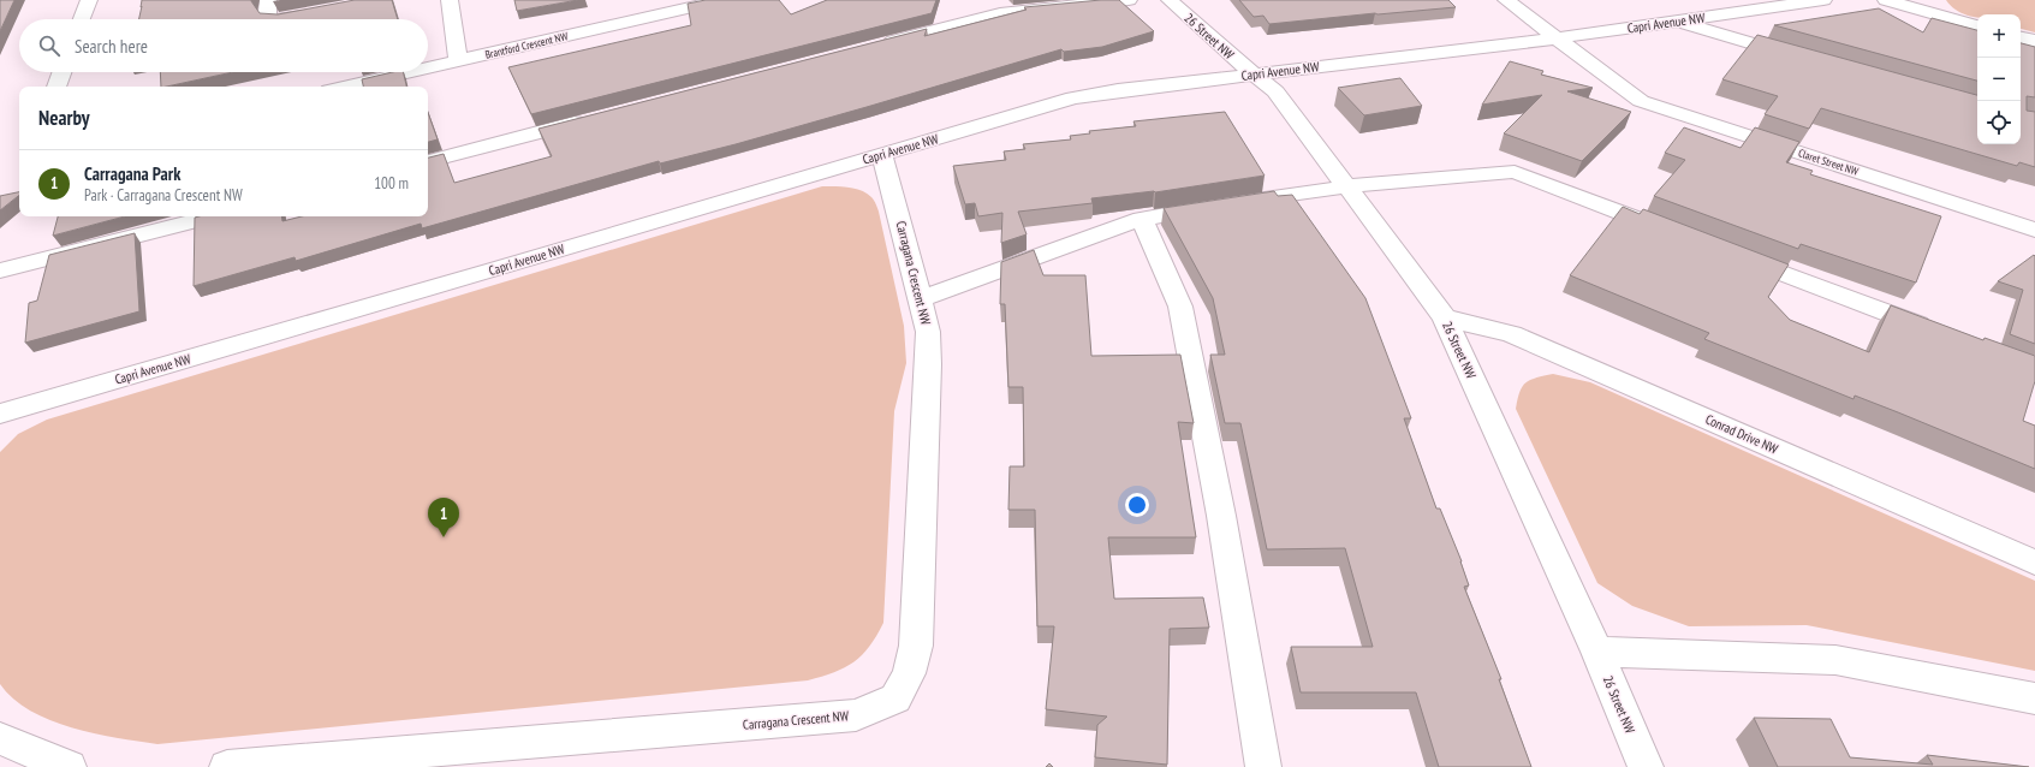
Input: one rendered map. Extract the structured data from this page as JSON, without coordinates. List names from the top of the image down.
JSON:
{
  "streets": {
    "street": [
      "Capri Avenue NW",
      "26 Street NW",
      "Brantford Crescent NW",
      "Claret Street NW",
      "Carragana Crescent NW",
      "Conrad Drive NW"
    ]
  },
  "crossings": [
    ["Capri Avenue NW", "26 Street NW"],
    ["Capri Avenue NW", "Claret Street NW"],
    ["Capri Avenue NW", "Carragana Crescent NW"],
    ["26 Street NW", "Conrad Drive NW"]
  ],
  "page": {
    "map_buttons": ["+", "−"],
    "search": "Search here",
    "heading": "Nearby",
    "list": [
      {
        "mark": "1",
        "name": "Carragana Park",
        "note": "Park · Carragana Crescent NW",
        "value": "100 m"
      }
    ],
    "pins": "1"
  }
}
